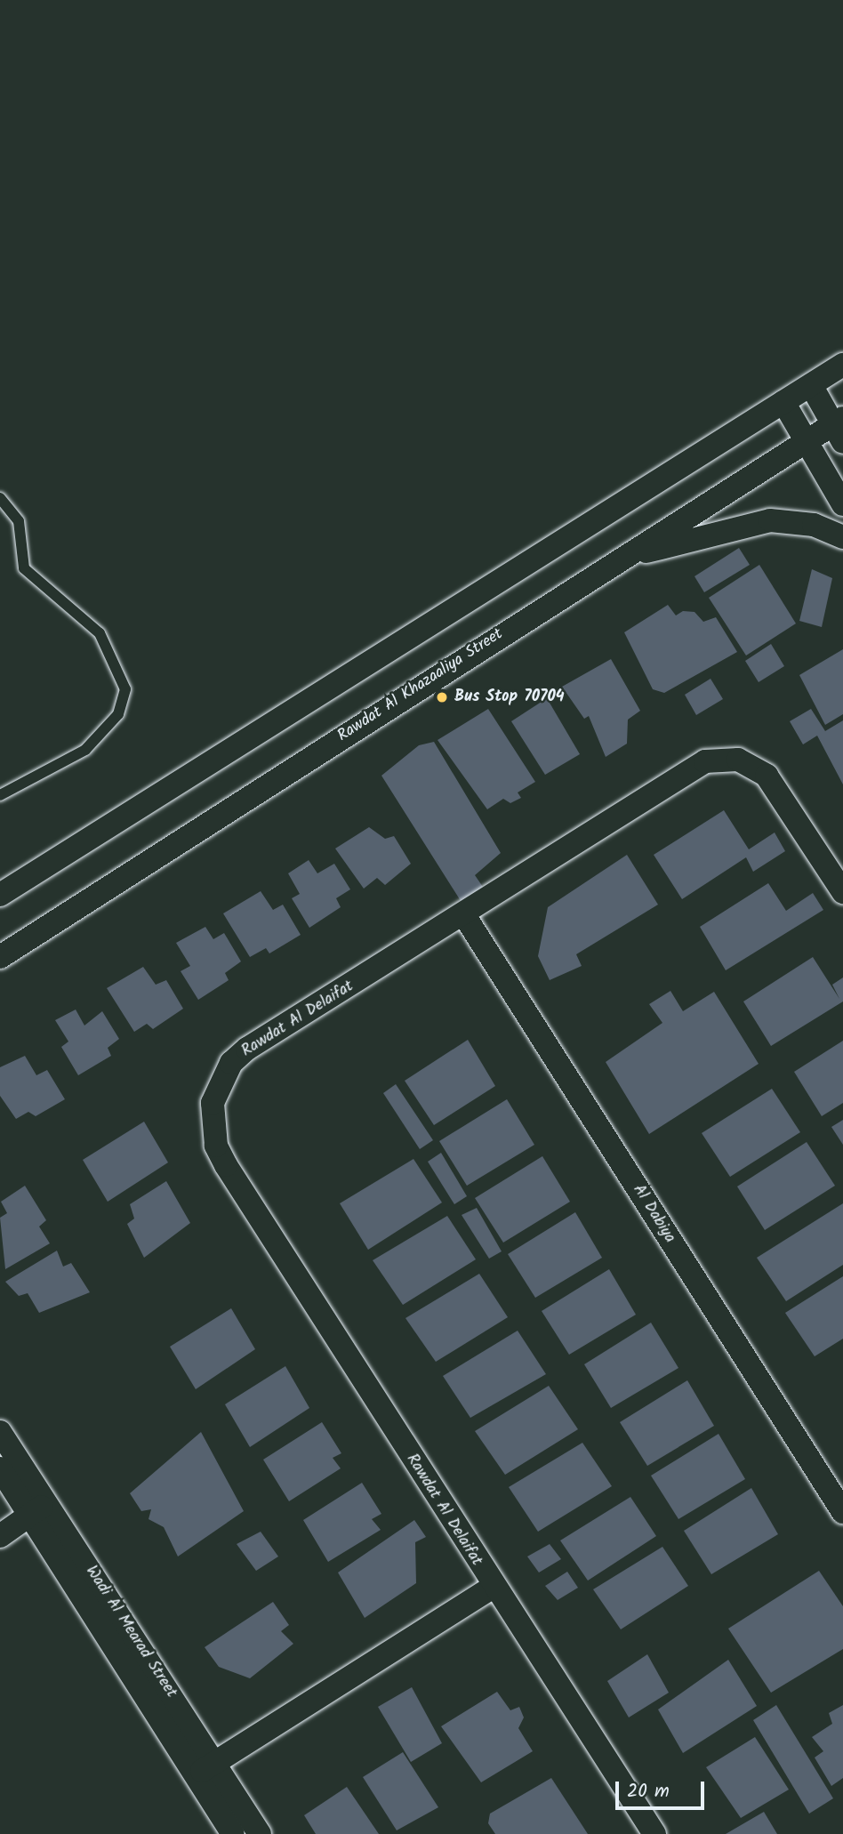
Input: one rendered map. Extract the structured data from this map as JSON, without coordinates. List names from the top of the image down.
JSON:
{
  "streets": {
    "street": [
      "Rawdat Al Khazaaliya Street",
      "Rawdat Al Delaifat",
      "Al Dabiya",
      "Wadi Al Mearad Street"
    ]
  },
  "crossings": [
    ["Rawdat Al Delaifat", "Al Dabiya"]
  ],
  "places": ["Bus Stop 70704"],
  "scale_bar": "20 m"
}
